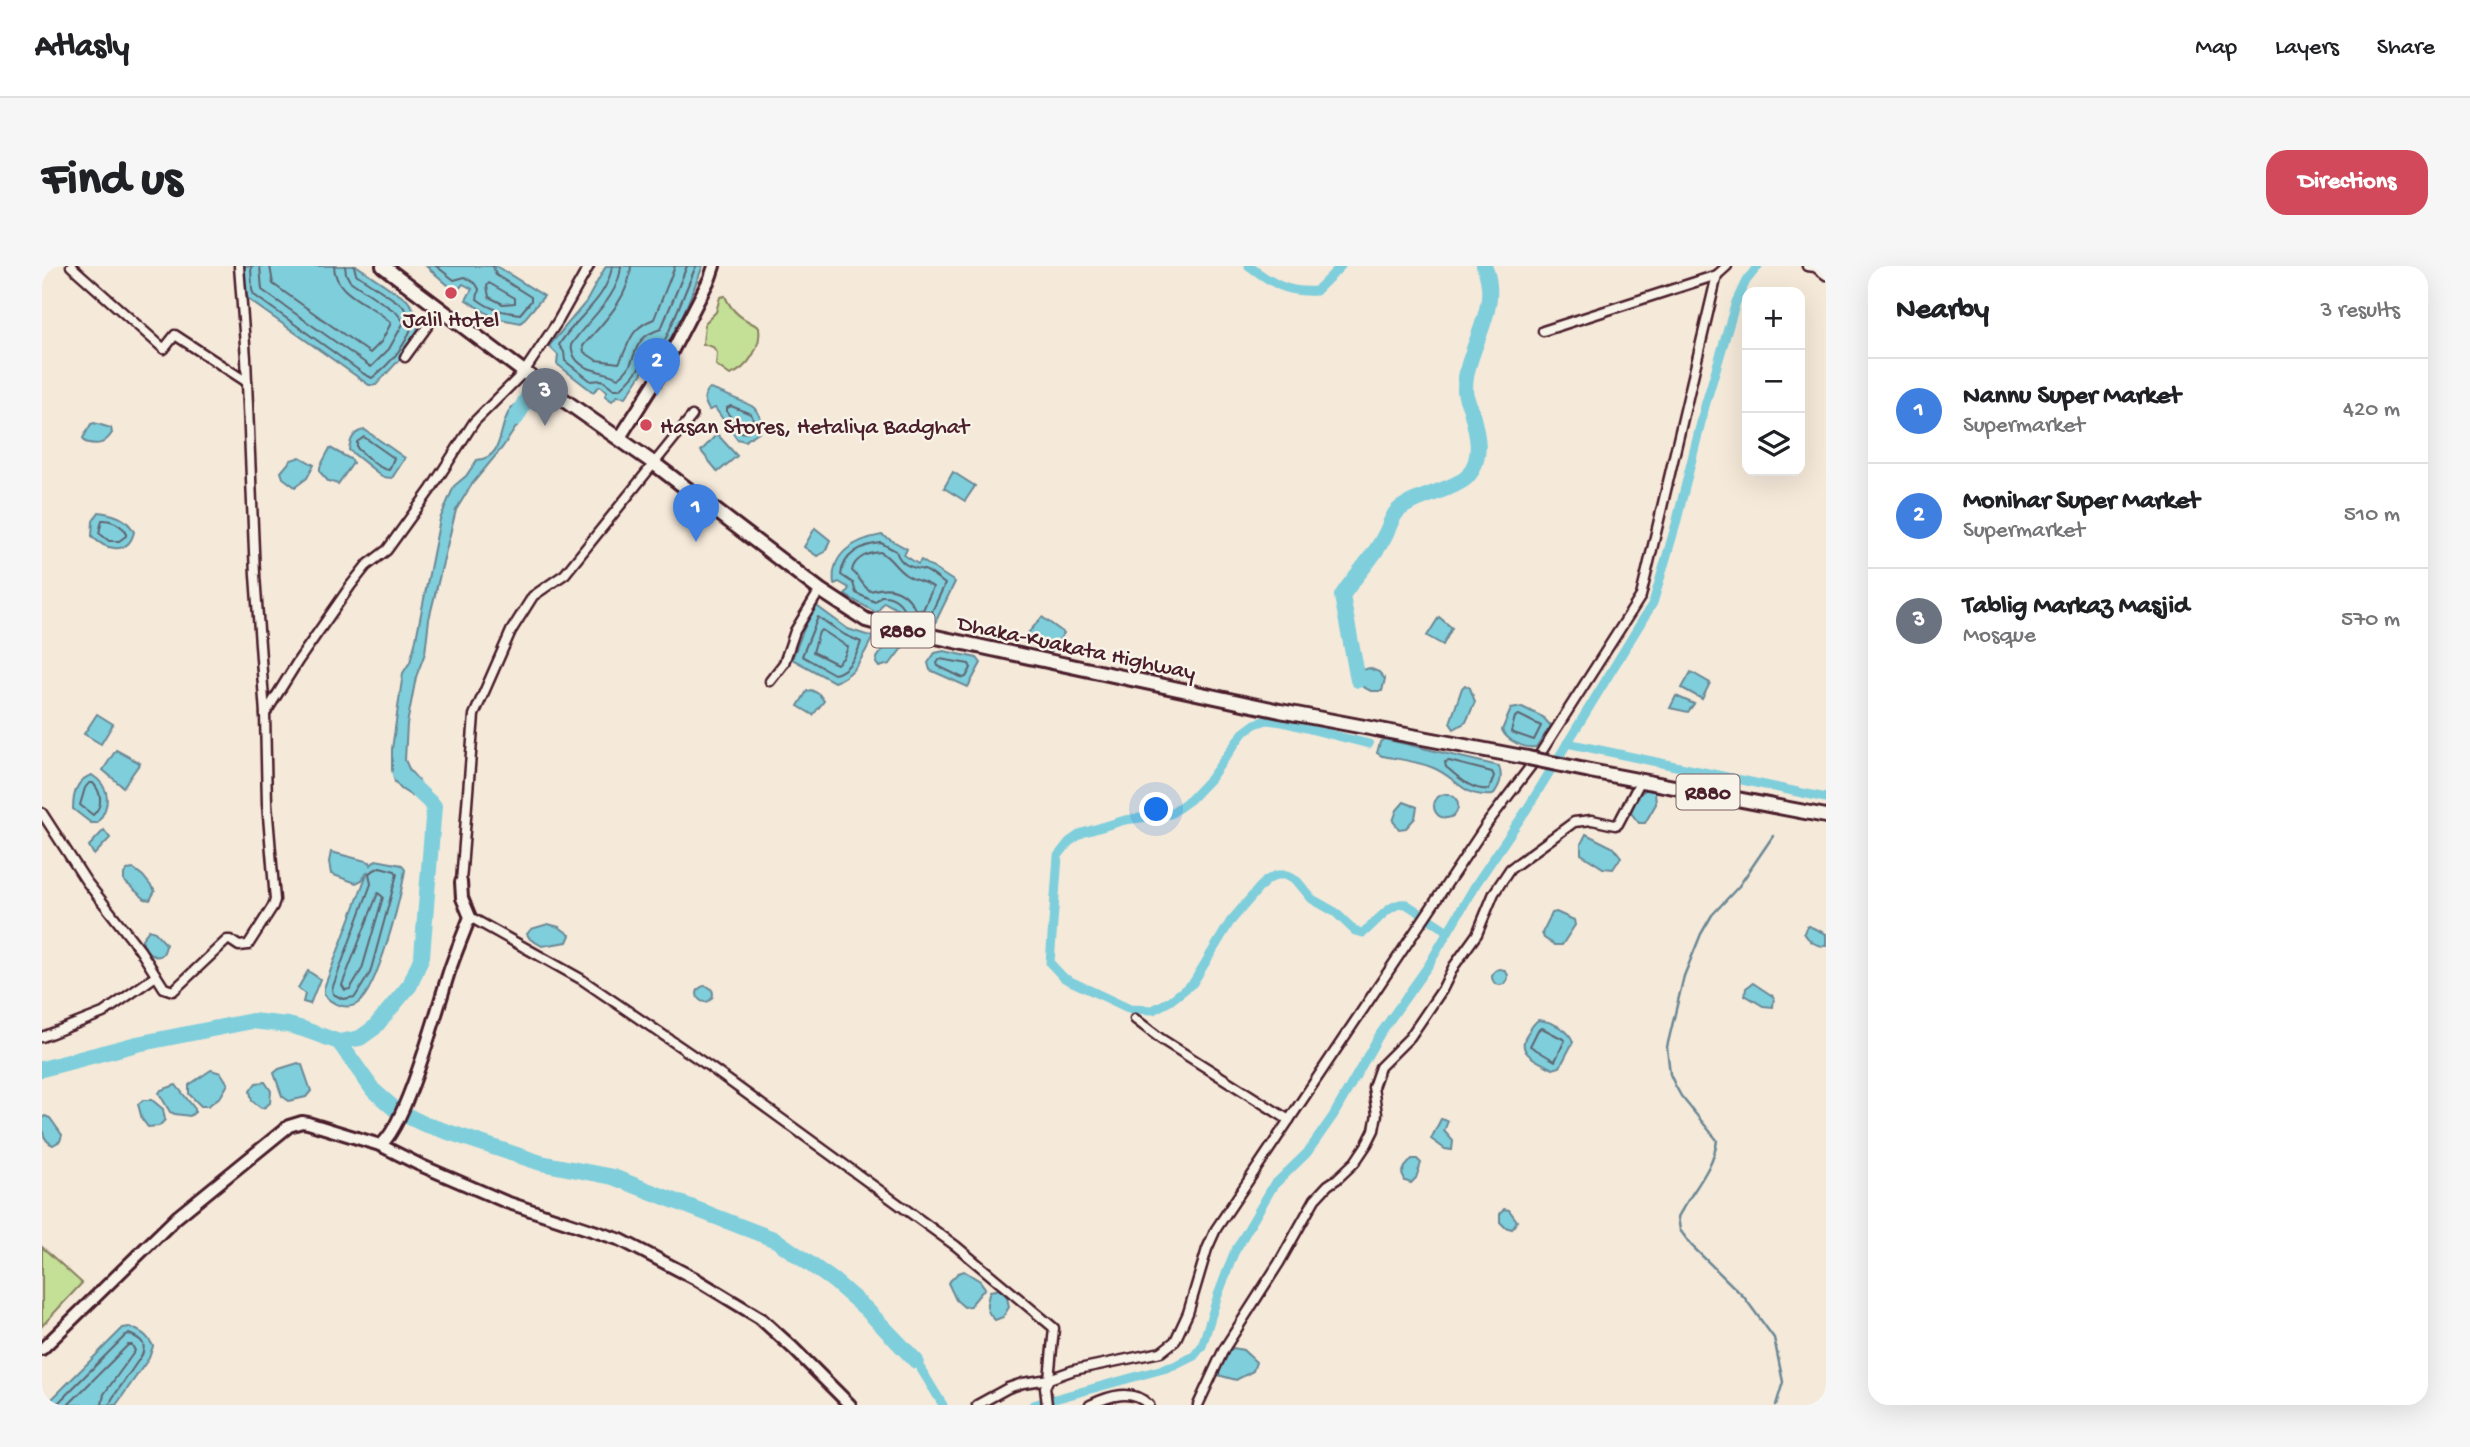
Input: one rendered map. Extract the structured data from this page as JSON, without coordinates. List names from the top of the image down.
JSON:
{
  "streets": {
    "main road": ["R880", "Dhaka-Kuakata Highway"]
  },
  "places": ["Jalil Hotel", "Hasan Stores, Hetaliya Badghat"],
  "page": {
    "header": "Atlasly",
    "nav": ["Map", "Layers", "Share"],
    "buttons": "Directions",
    "title": "Find us",
    "heading": ["Nearby", "3 results"],
    "map_buttons": ["+", "−"],
    "pins": ["2", "3", "1"],
    "list": [
      {
        "mark": "1",
        "name": "Nannu Super Market",
        "note": "Supermarket",
        "value": "420 m"
      },
      {
        "mark": "2",
        "name": "Monihar Super Market",
        "note": "Supermarket",
        "value": "510 m"
      },
      {
        "mark": "3",
        "name": "Tablig Markaz Masjid",
        "note": "Mosque",
        "value": "570 m"
      }
    ]
  }
}
